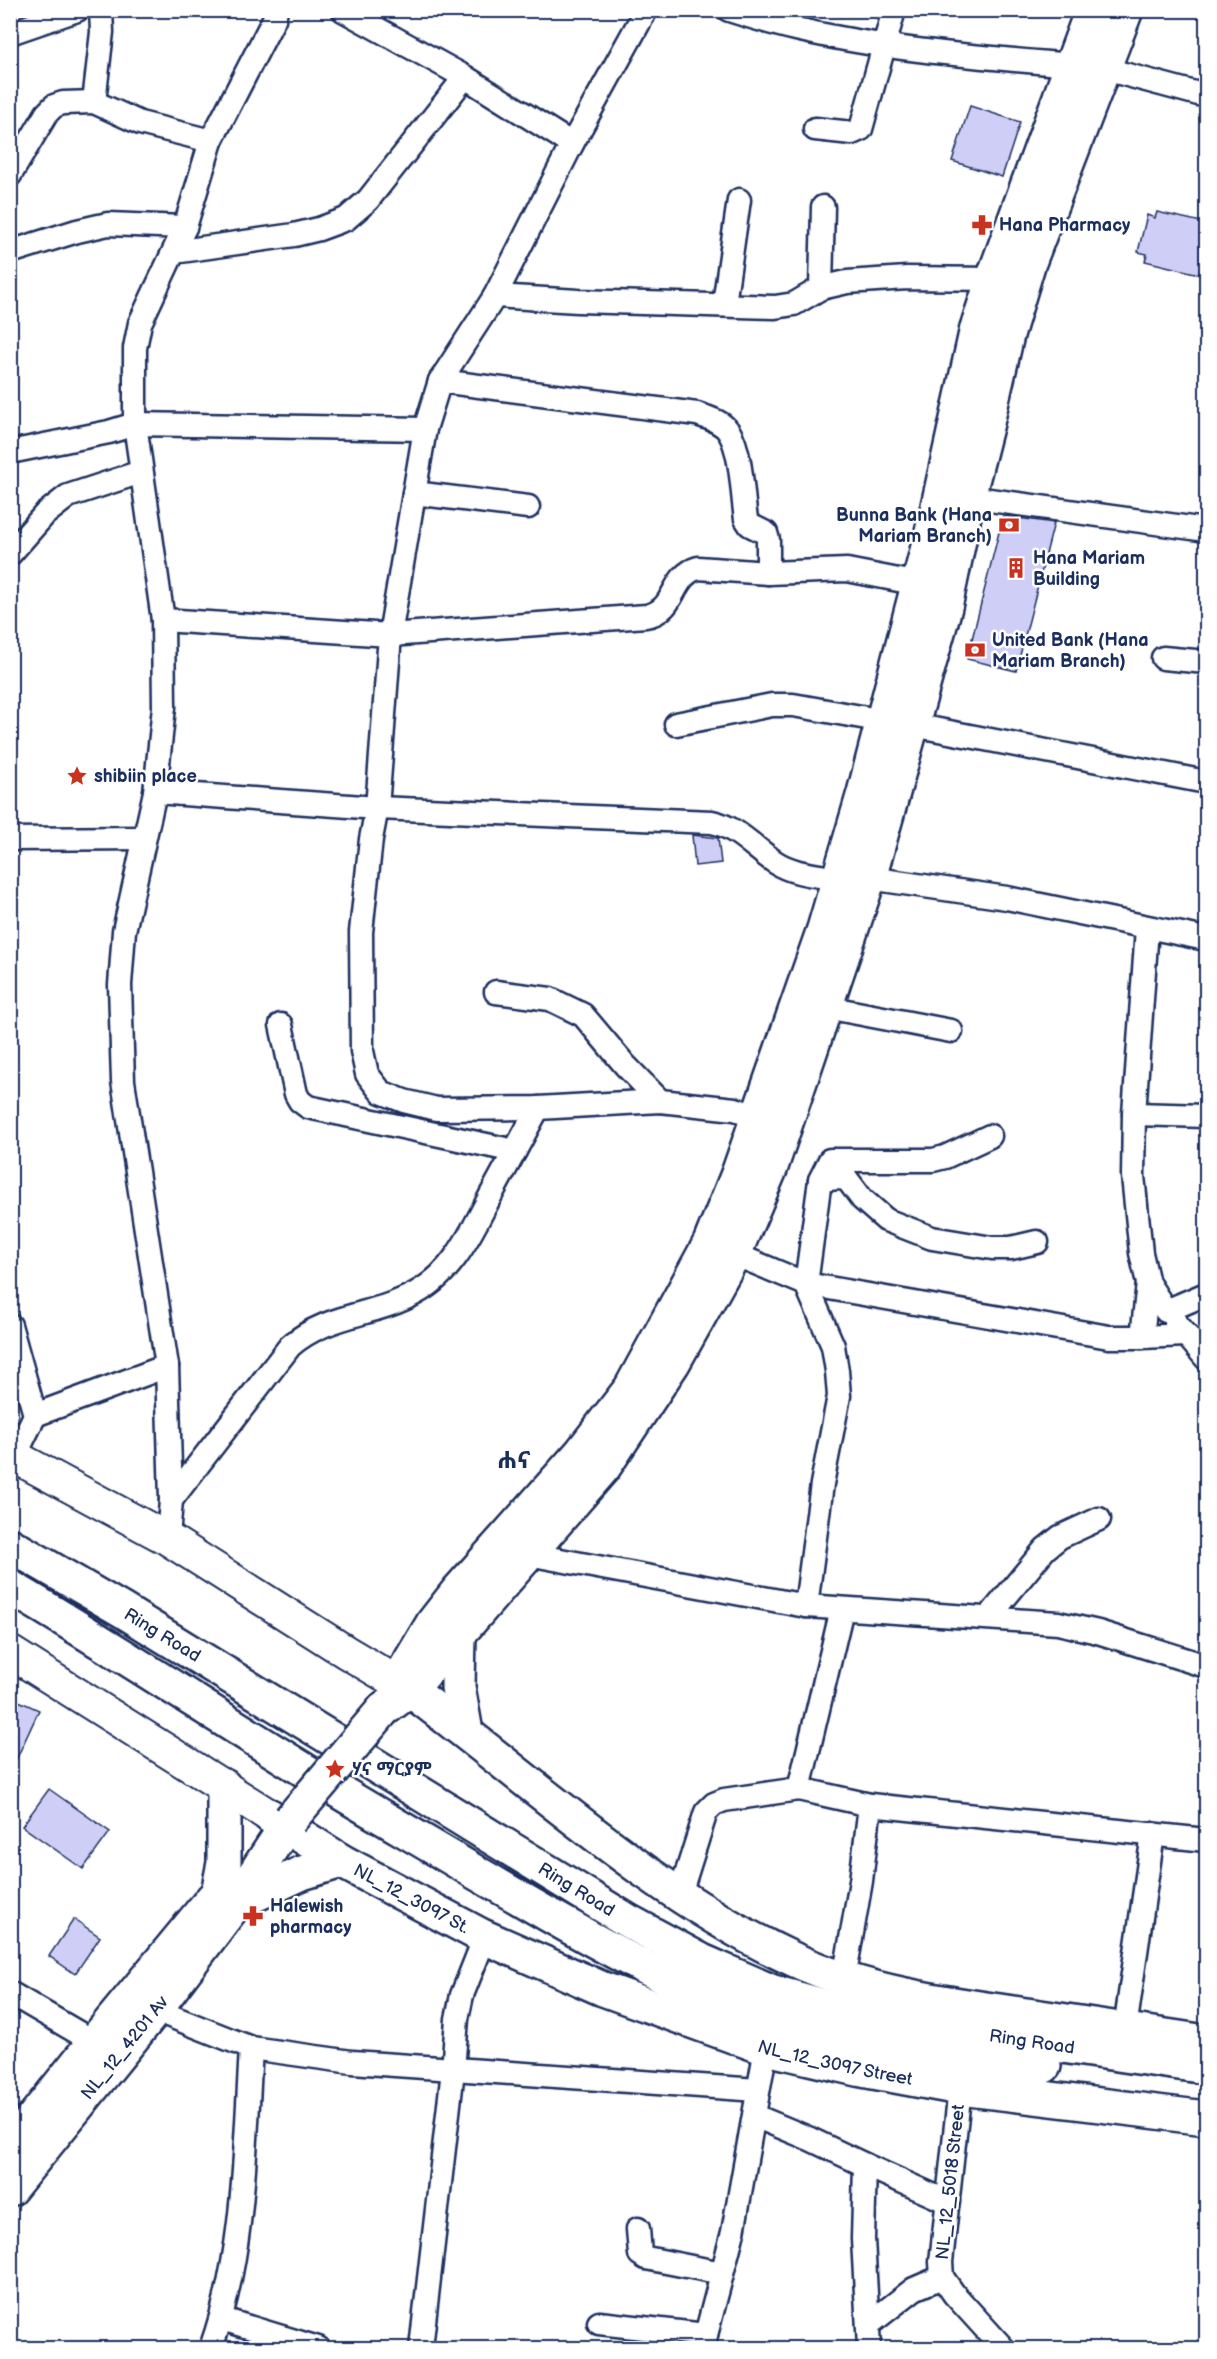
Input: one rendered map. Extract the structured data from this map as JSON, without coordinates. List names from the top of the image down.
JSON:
{
  "streets": {
    "main road": [
      "Ring Road",
      "NL_12_3097 St.",
      "NL_12_4201 Av",
      "NL_12_3097 Street"
    ],
    "street": ["NL_12_5018 Street"]
  },
  "crossings": [
    ["NL_12_3097 St.", "NL_12_3097 Street"],
    ["NL_12_3097 Street", "NL_12_5018 Street"]
  ],
  "districts": ["ሐና"],
  "places": {
    "pharmacy": ["Hana Pharmacy", "Halewish pharmacy"],
    "bank": ["Bunna Bank (Hana Mariam Branch)", "United Bank (Hana Mariam Branch)"],
    "building": ["Hana Mariam Building"],
    "place": ["shibiin place", "ሃና ማርያም"]
  }
}
